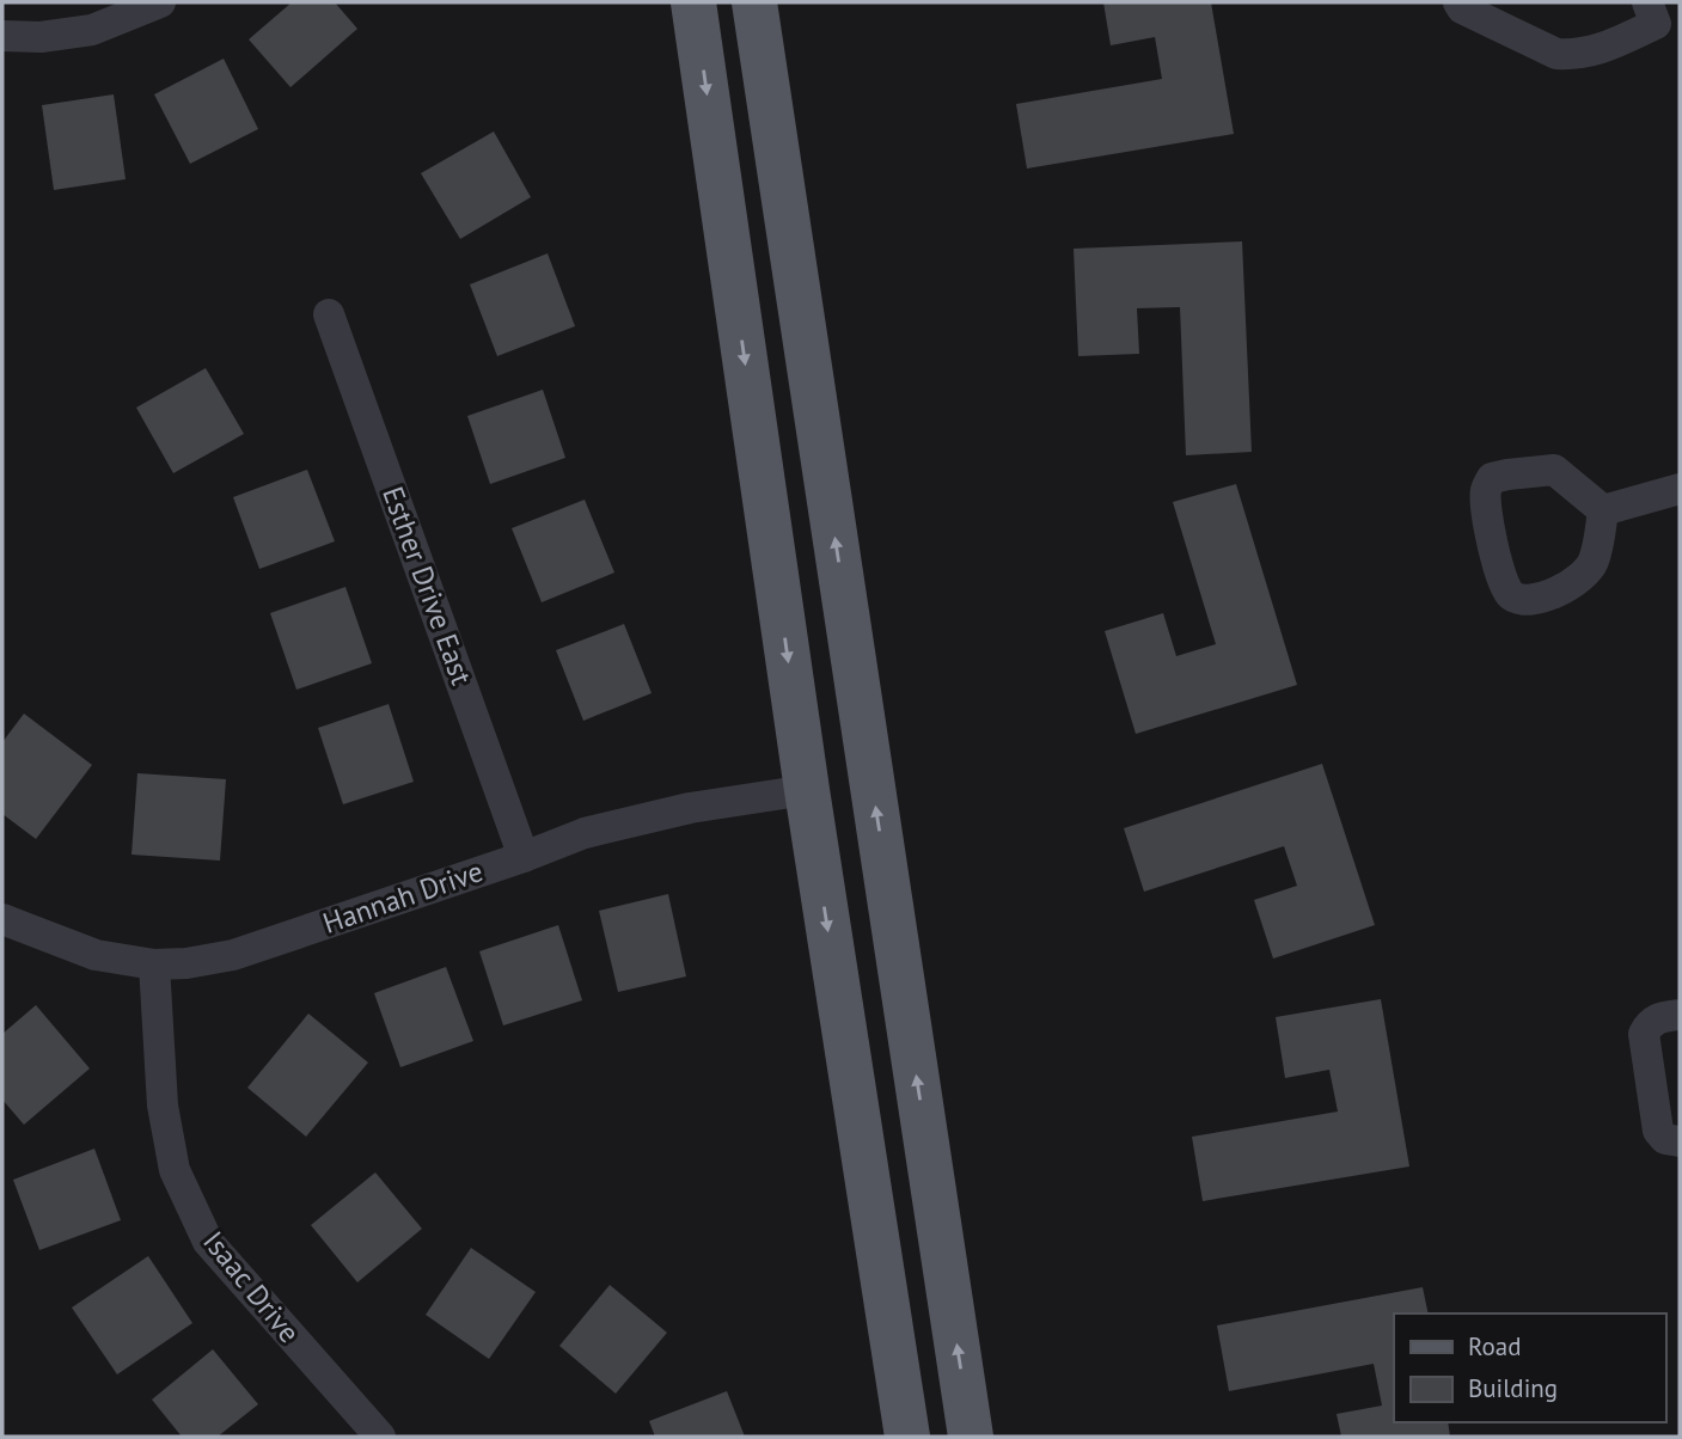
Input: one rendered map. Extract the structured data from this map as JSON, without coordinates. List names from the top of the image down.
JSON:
{
  "streets": {
    "street": ["Esther Drive East", "Hannah Drive", "Isaac Drive"]
  },
  "crossings": [
    ["Esther Drive East", "Hannah Drive"],
    ["Hannah Drive", "Isaac Drive"]
  ],
  "legend": ["Road", "Building"]
}
